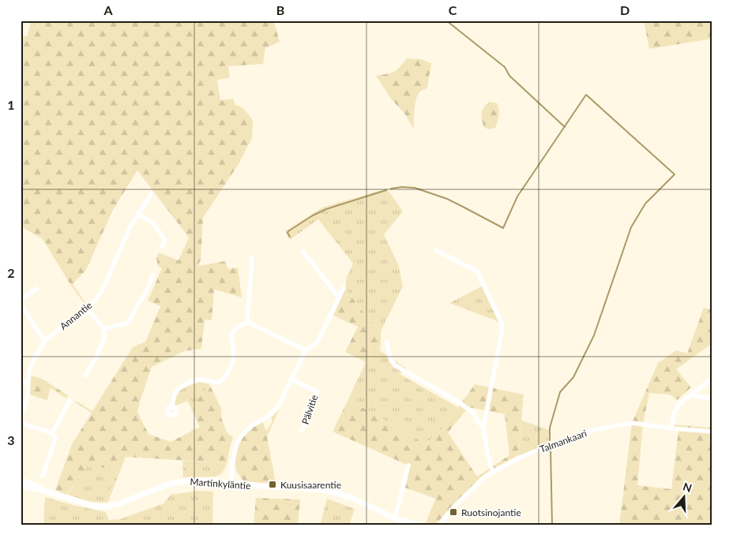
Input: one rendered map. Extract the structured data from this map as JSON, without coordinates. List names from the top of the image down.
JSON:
{
  "streets": {
    "street": [
      "Annantie",
      "Pälvitie",
      "Talmankaari",
      "Martinkyläntie"
    ]
  },
  "places": {
    "transit": ["Kuusisaarentie", "Ruotsinojantie"]
  },
  "north": "top",
  "grid": {
    "columns": [
      "A",
      "B",
      "C",
      "D"
    ],
    "rows": ["1", "2", "3"]
  }
}
